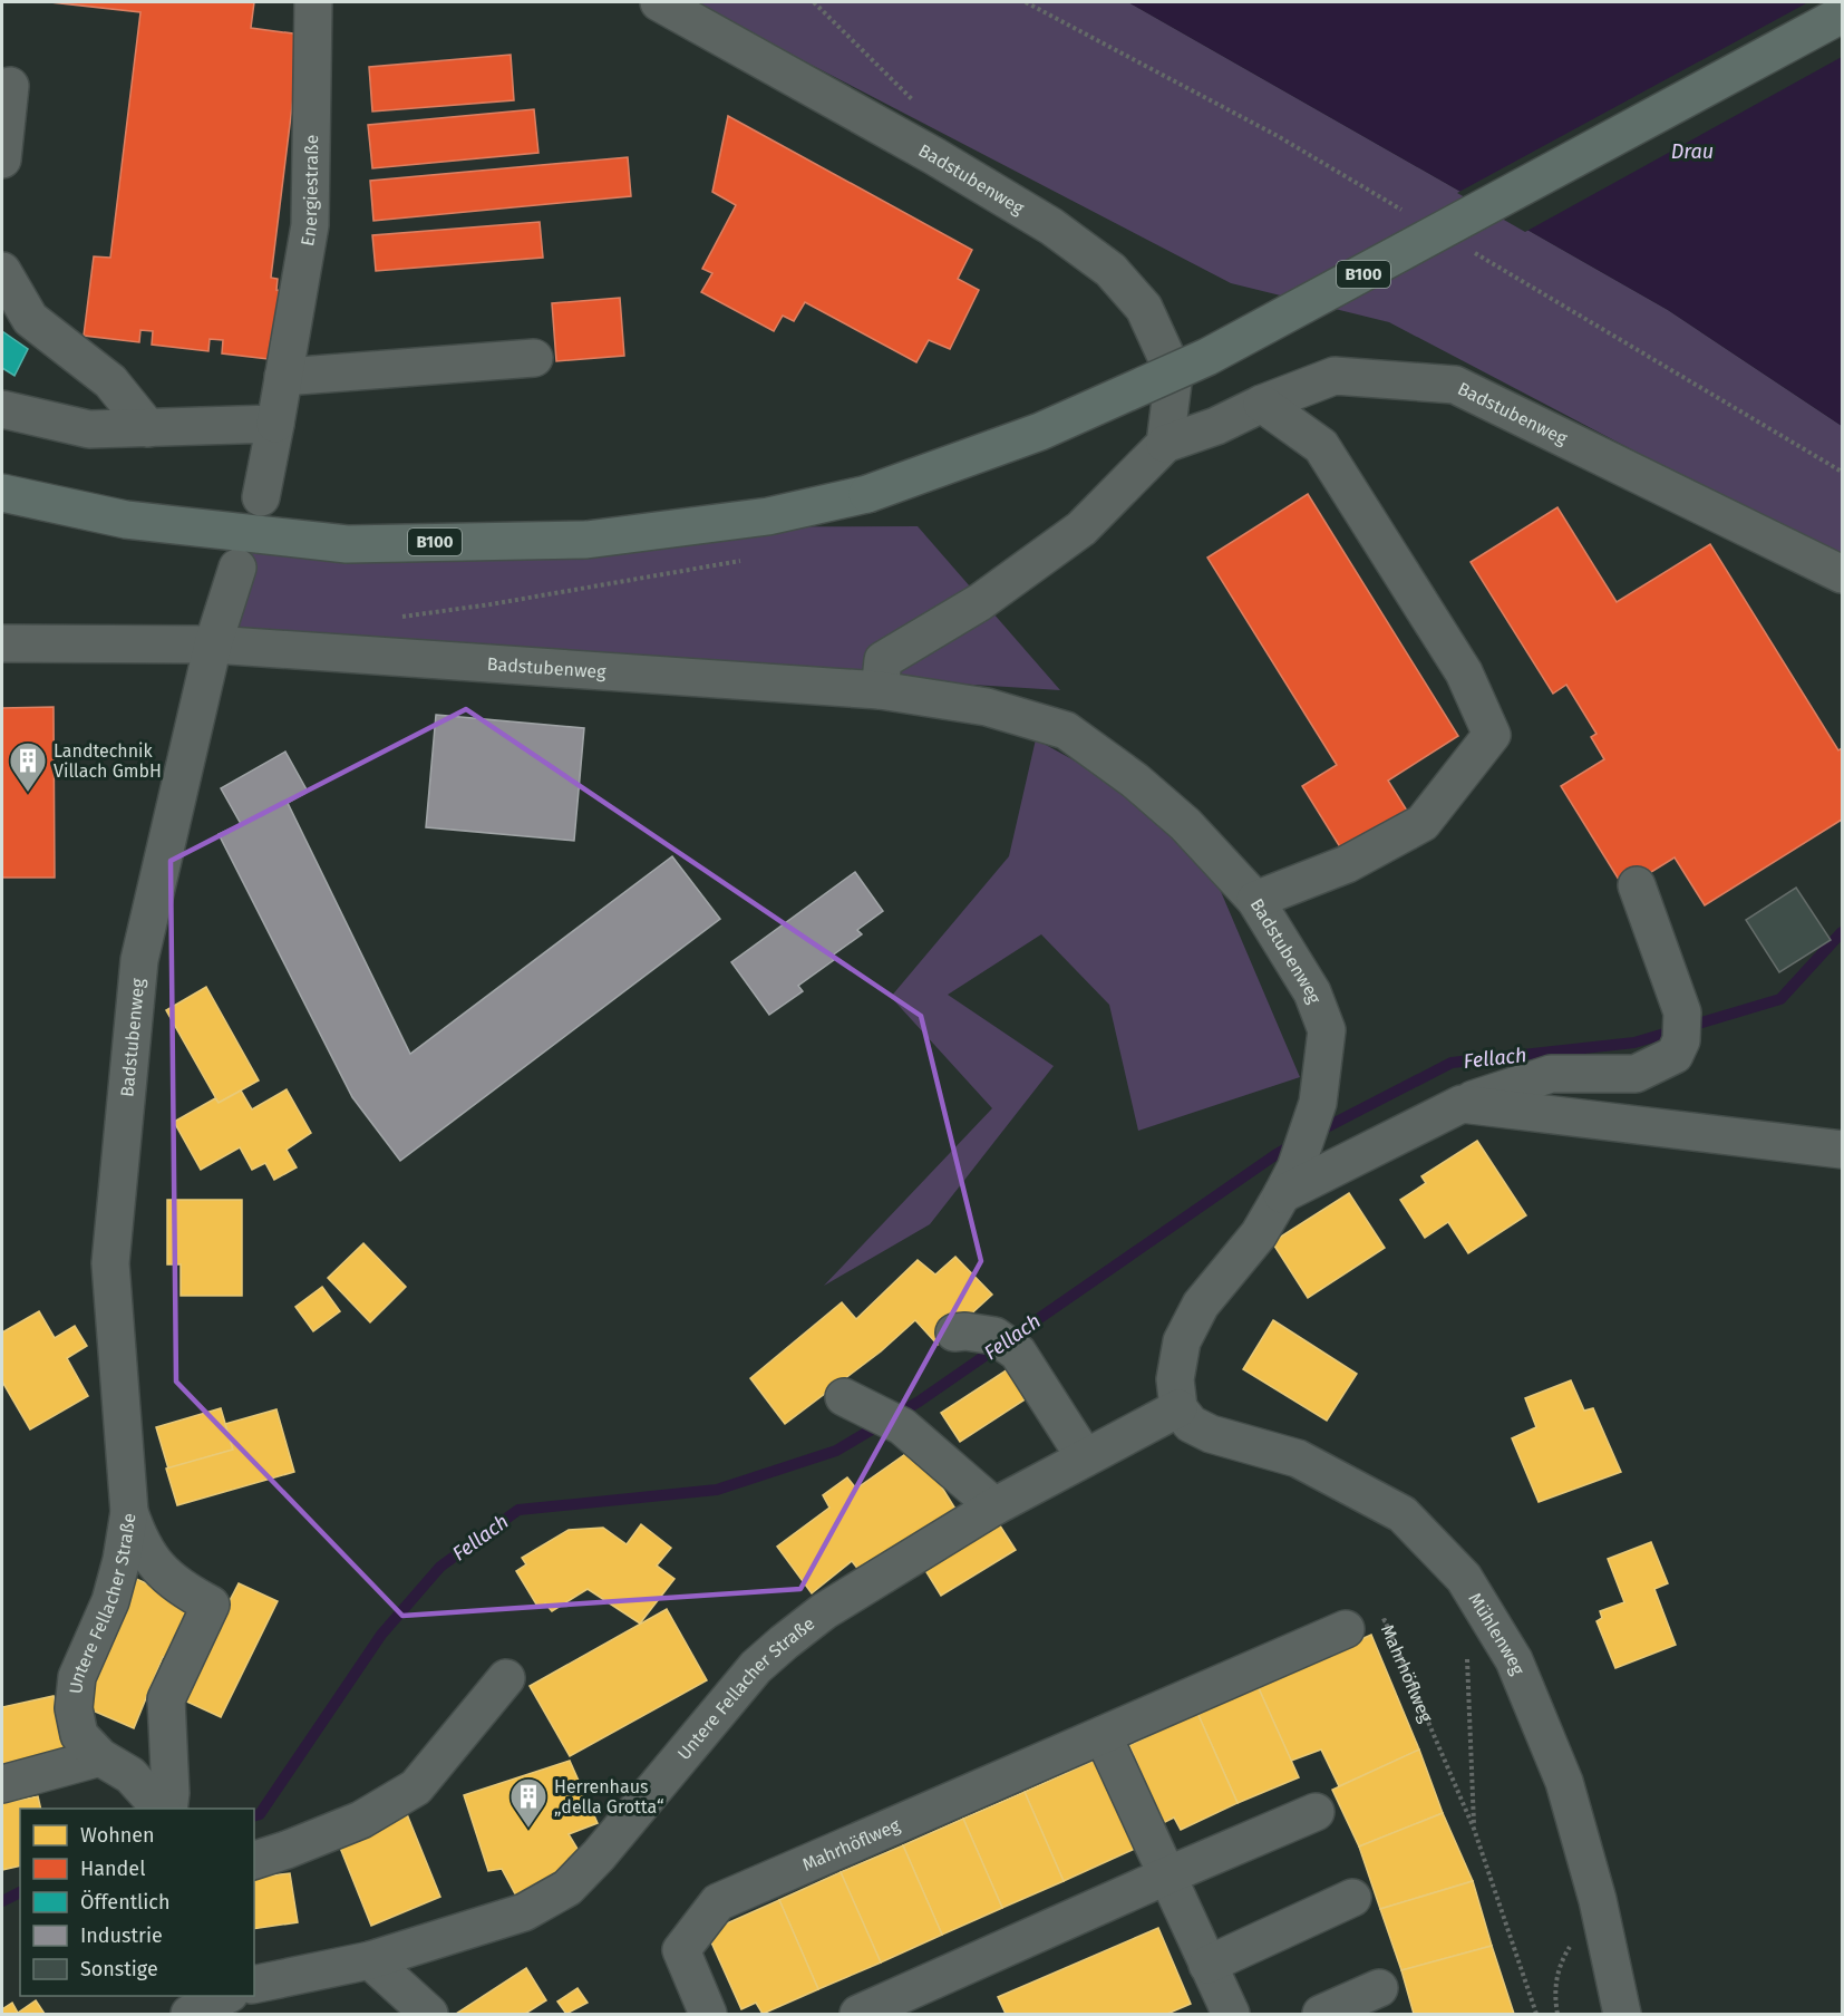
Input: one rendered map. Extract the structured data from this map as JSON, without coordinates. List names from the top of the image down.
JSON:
{
  "streets": {
    "main road": ["B100"],
    "street": [
      "Badstubenweg",
      "Energiestraße",
      "Untere Fellacher Straße",
      "Mühlenweg",
      "Mahrhöflweg"
    ]
  },
  "crossings": [
    ["Badstubenweg", "Untere Fellacher Straße"],
    ["Badstubenweg", "Mühlenweg"],
    ["Untere Fellacher Straße", "Mühlenweg"]
  ],
  "water": ["Drau", "Fellach"],
  "places": {
    "building": ["Landtechnik Villach GmbH", "Herrenhaus „della Grotta“"]
  },
  "legend": [
    "Wohnen",
    "Handel",
    "Öffentlich",
    "Industrie",
    "Sonstige"
  ]
}
